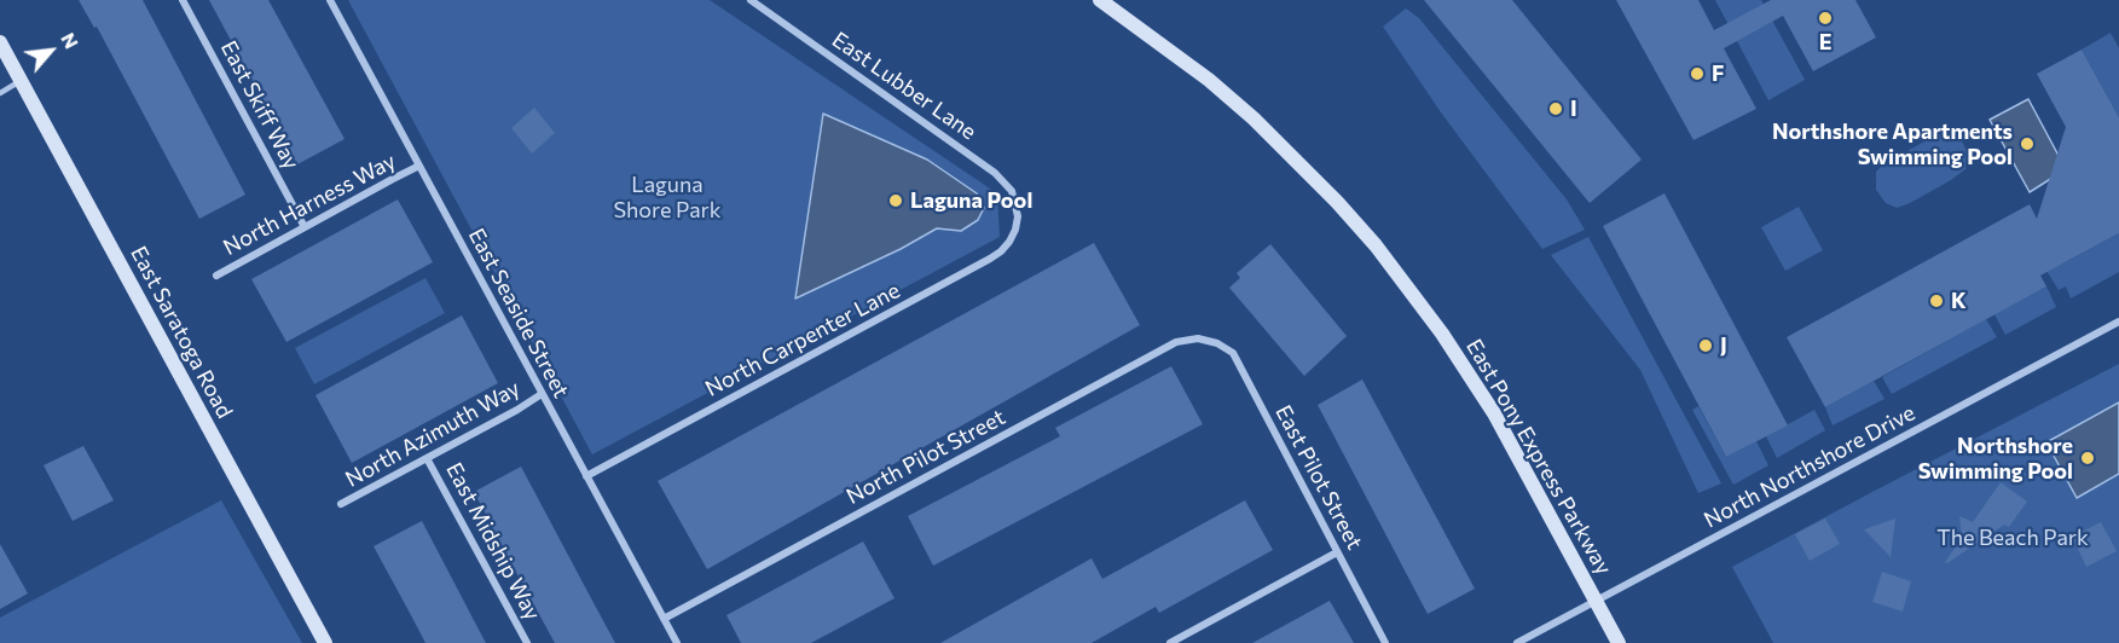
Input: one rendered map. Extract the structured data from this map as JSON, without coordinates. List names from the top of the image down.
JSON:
{
  "streets": {
    "main road": ["East Saratoga Road", "East Pony Express Parkway"],
    "street": [
      "East Lubber Lane",
      "East Skiff Way",
      "North Harness Way",
      "East Seaside Street",
      "North Carpenter Lane",
      "North Azimuth Way",
      "North Pilot Street",
      "North Northshore Drive",
      "East Pilot Street",
      "East Midship Way"
    ]
  },
  "crossings": [
    ["East Lubber Lane", "North Carpenter Lane"],
    ["East Skiff Way", "North Harness Way"],
    ["North Harness Way", "East Seaside Street"],
    ["East Seaside Street", "North Carpenter Lane"],
    ["East Seaside Street", "North Azimuth Way"],
    ["East Seaside Street", "North Pilot Street"],
    ["North Azimuth Way", "East Midship Way"],
    ["North Pilot Street", "East Pilot Street"],
    ["East Pony Express Parkway", "North Northshore Drive"]
  ],
  "parks": ["Laguna Shore Park", "The Beach Park"],
  "places": [
    "E",
    "F",
    "I",
    "Northshore Apartments Swimming Pool",
    "Laguna Pool",
    "K",
    "J",
    "Northshore Swimming Pool"
  ],
  "north": "top right"
}
